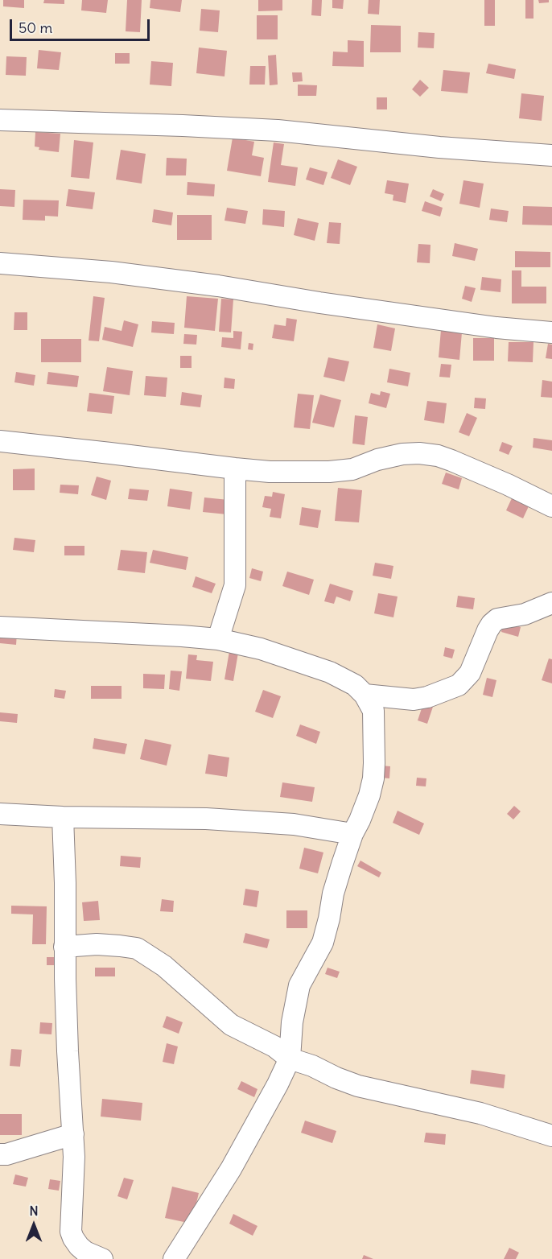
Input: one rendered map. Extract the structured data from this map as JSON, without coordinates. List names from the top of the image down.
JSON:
{
  "scale_bar": "50 m",
  "north": "top"
}
